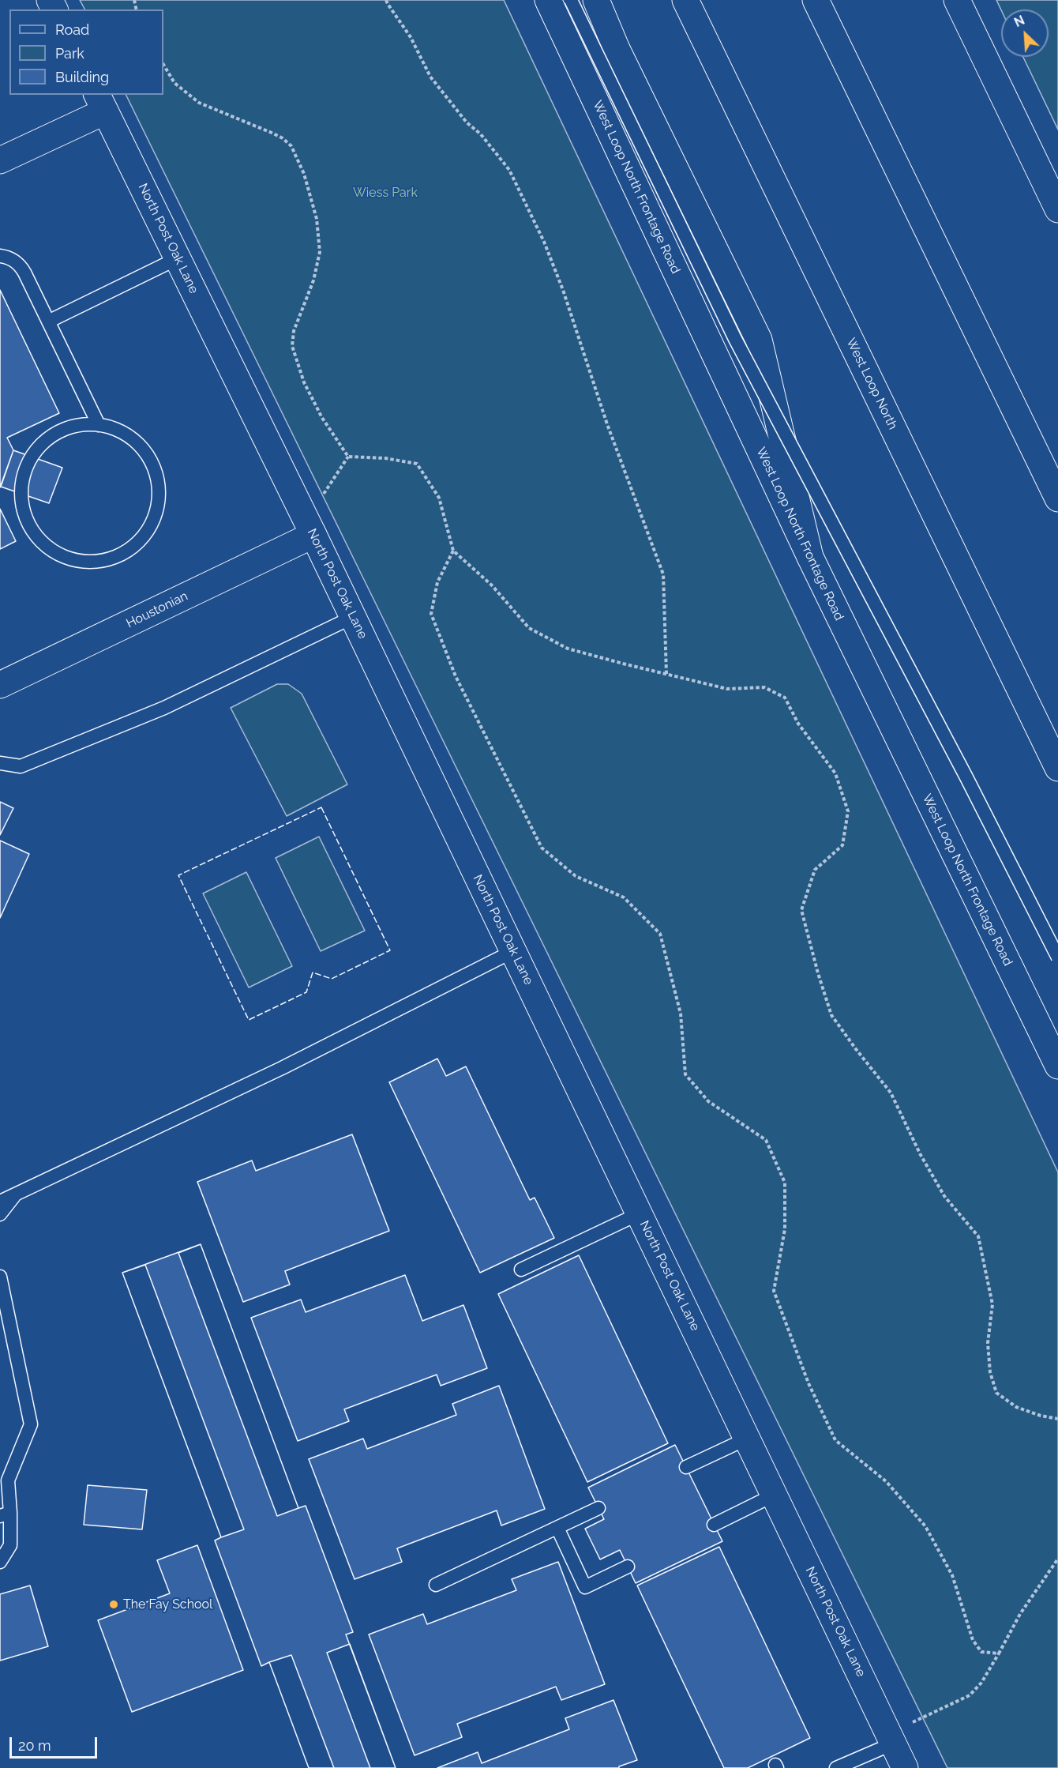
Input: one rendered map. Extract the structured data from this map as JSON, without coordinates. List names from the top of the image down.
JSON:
{
  "streets": {
    "main road": [
      "West Loop North Frontage Road",
      "North Post Oak Lane",
      "West Loop North",
      "Houstonian"
    ]
  },
  "crossings": [
    ["North Post Oak Lane", "Houstonian"]
  ],
  "parks": ["Wiess Park"],
  "places": ["The Fay School"],
  "legend": ["Road", "Park", "Building"],
  "scale_bar": "20 m",
  "north": "top left"
}
